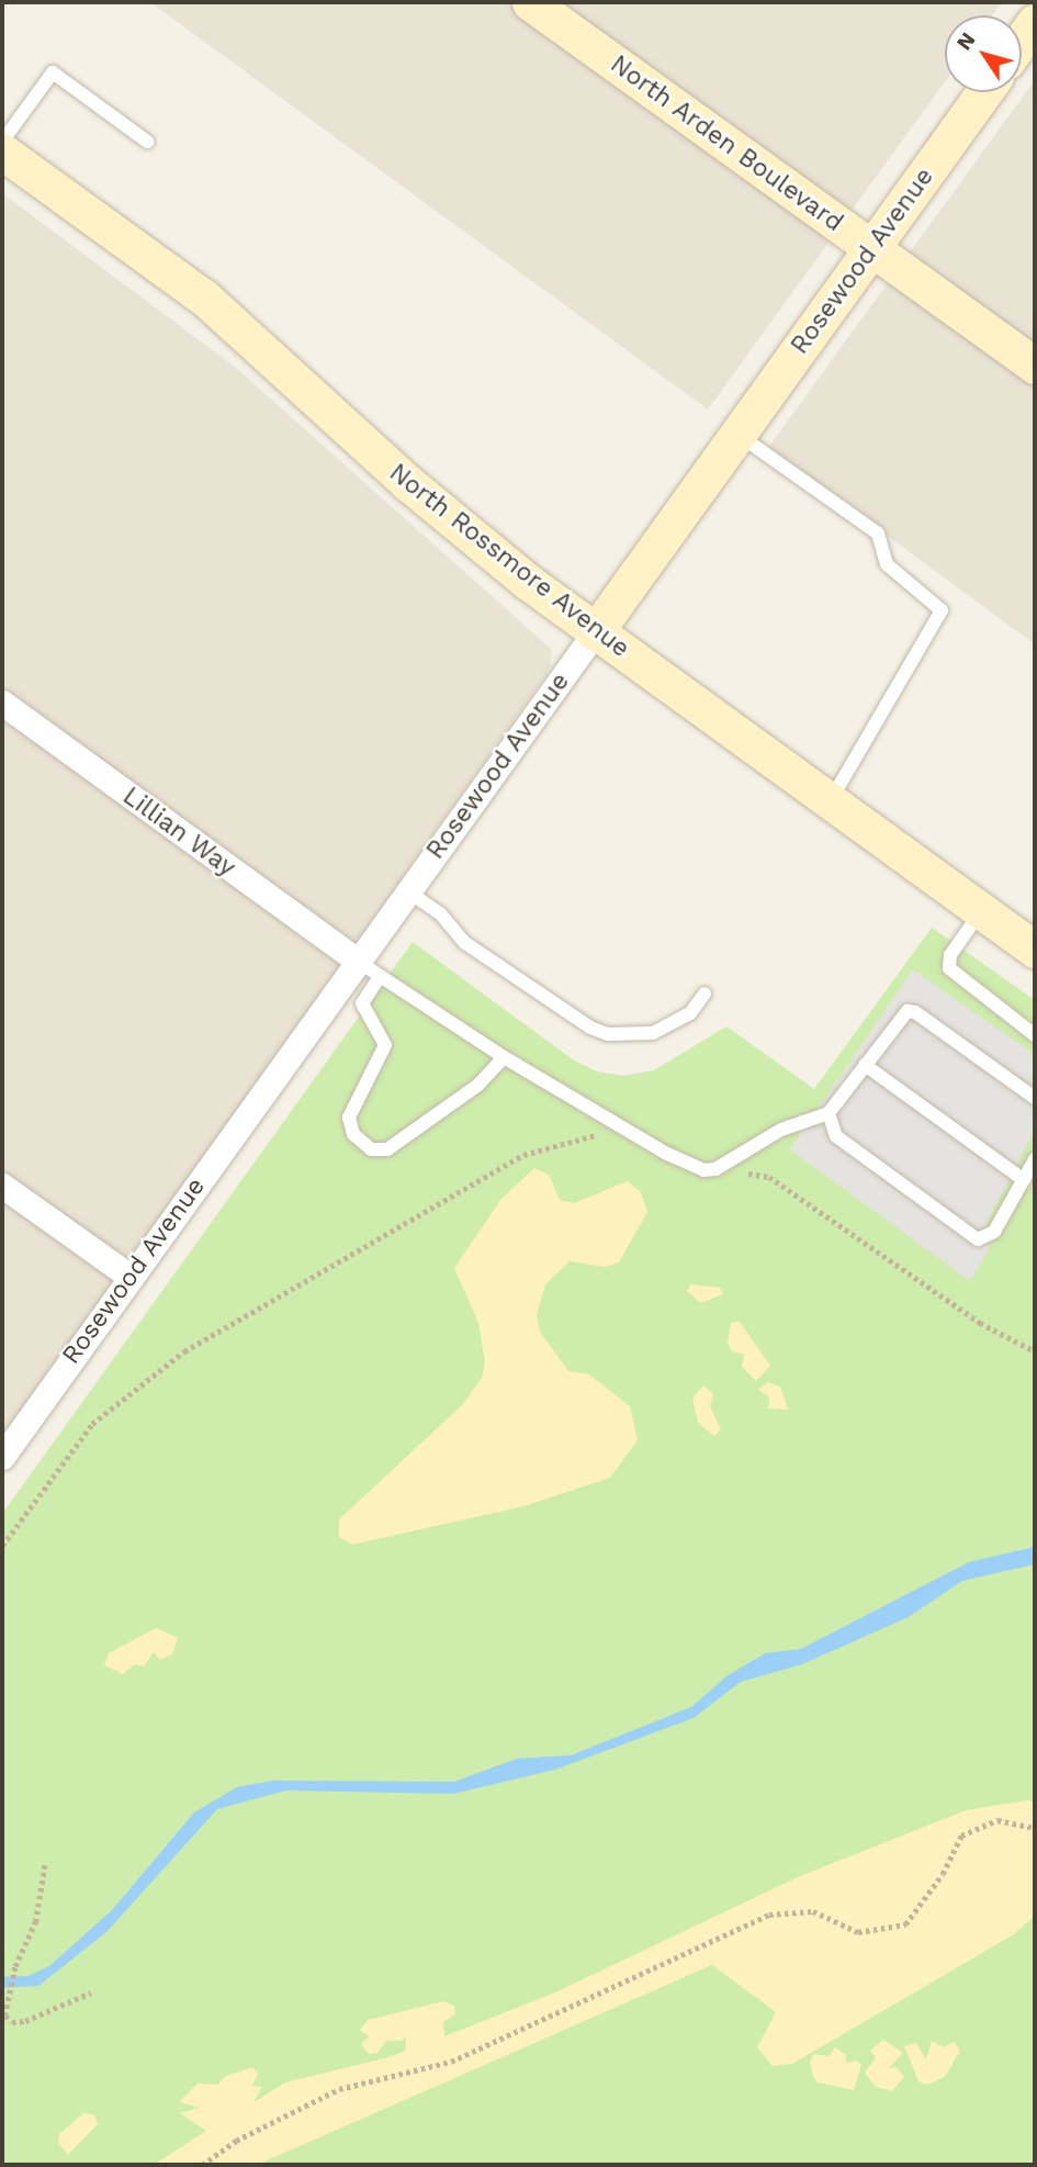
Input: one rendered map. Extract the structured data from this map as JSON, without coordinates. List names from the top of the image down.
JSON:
{
  "streets": {
    "street": [
      "North Arden Boulevard",
      "Rosewood Avenue",
      "North Rossmore Avenue",
      "Lillian Way"
    ]
  },
  "crossings": [
    ["North Arden Boulevard", "Rosewood Avenue"],
    ["Rosewood Avenue", "North Rossmore Avenue"],
    ["Rosewood Avenue", "Lillian Way"]
  ],
  "north": "top left"
}
